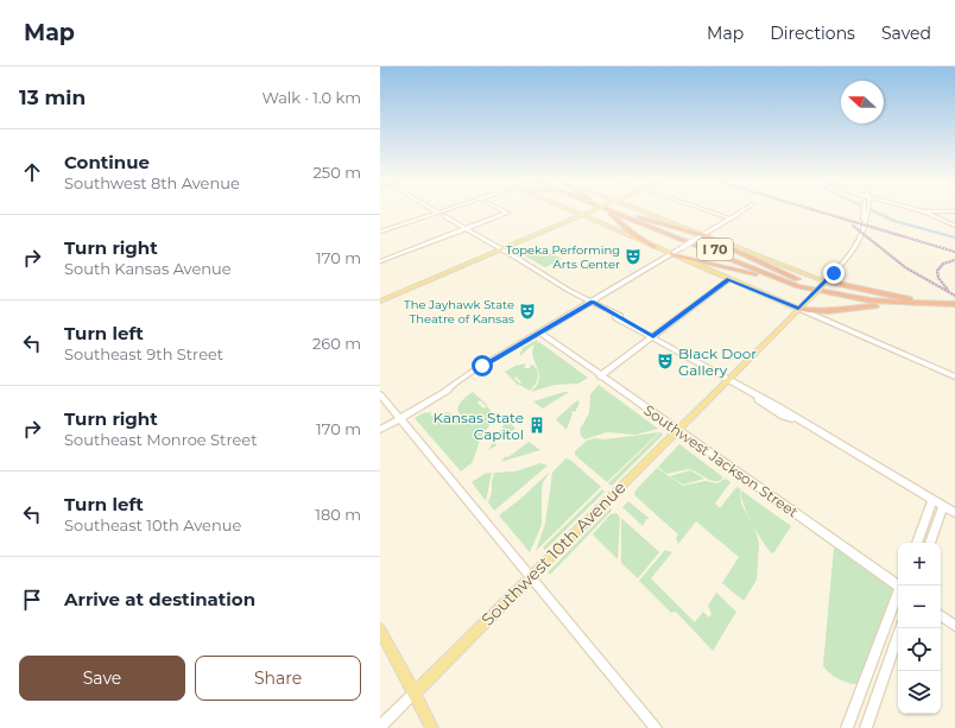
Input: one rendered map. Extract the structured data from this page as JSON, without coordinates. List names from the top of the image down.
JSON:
{
  "streets": {
    "highway": ["I 70"],
    "main road": ["Southwest Jackson Street", "Southwest 10th Avenue"]
  },
  "crossings": [
    ["Southwest Jackson Street", "Southwest 10th Avenue"]
  ],
  "places": {
    "theatre": ["Topeka Performing Arts Center", "The Jayhawk State Theatre of Kansas", "Black Door Gallery"],
    "building": ["Kansas State Capitol"]
  },
  "north": "left",
  "page": {
    "header": "Map",
    "nav": ["Map", "Directions", "Saved"],
    "heading": ["13 min", "Walk · 1.0 km"],
    "list": [
      ["Continue", "Southwest 8th Avenue", "250 m"],
      ["Turn right", "South Kansas Avenue", "170 m"],
      ["Turn left", "Southeast 9th Street", "260 m"],
      ["Turn right", "Southeast Monroe Street", "170 m"],
      ["Turn left", "Southeast 10th Avenue", "180 m"],
      "Arrive at destination"
    ],
    "map_buttons": ["+", "−"],
    "buttons": ["Save", "Share"]
  }
}
